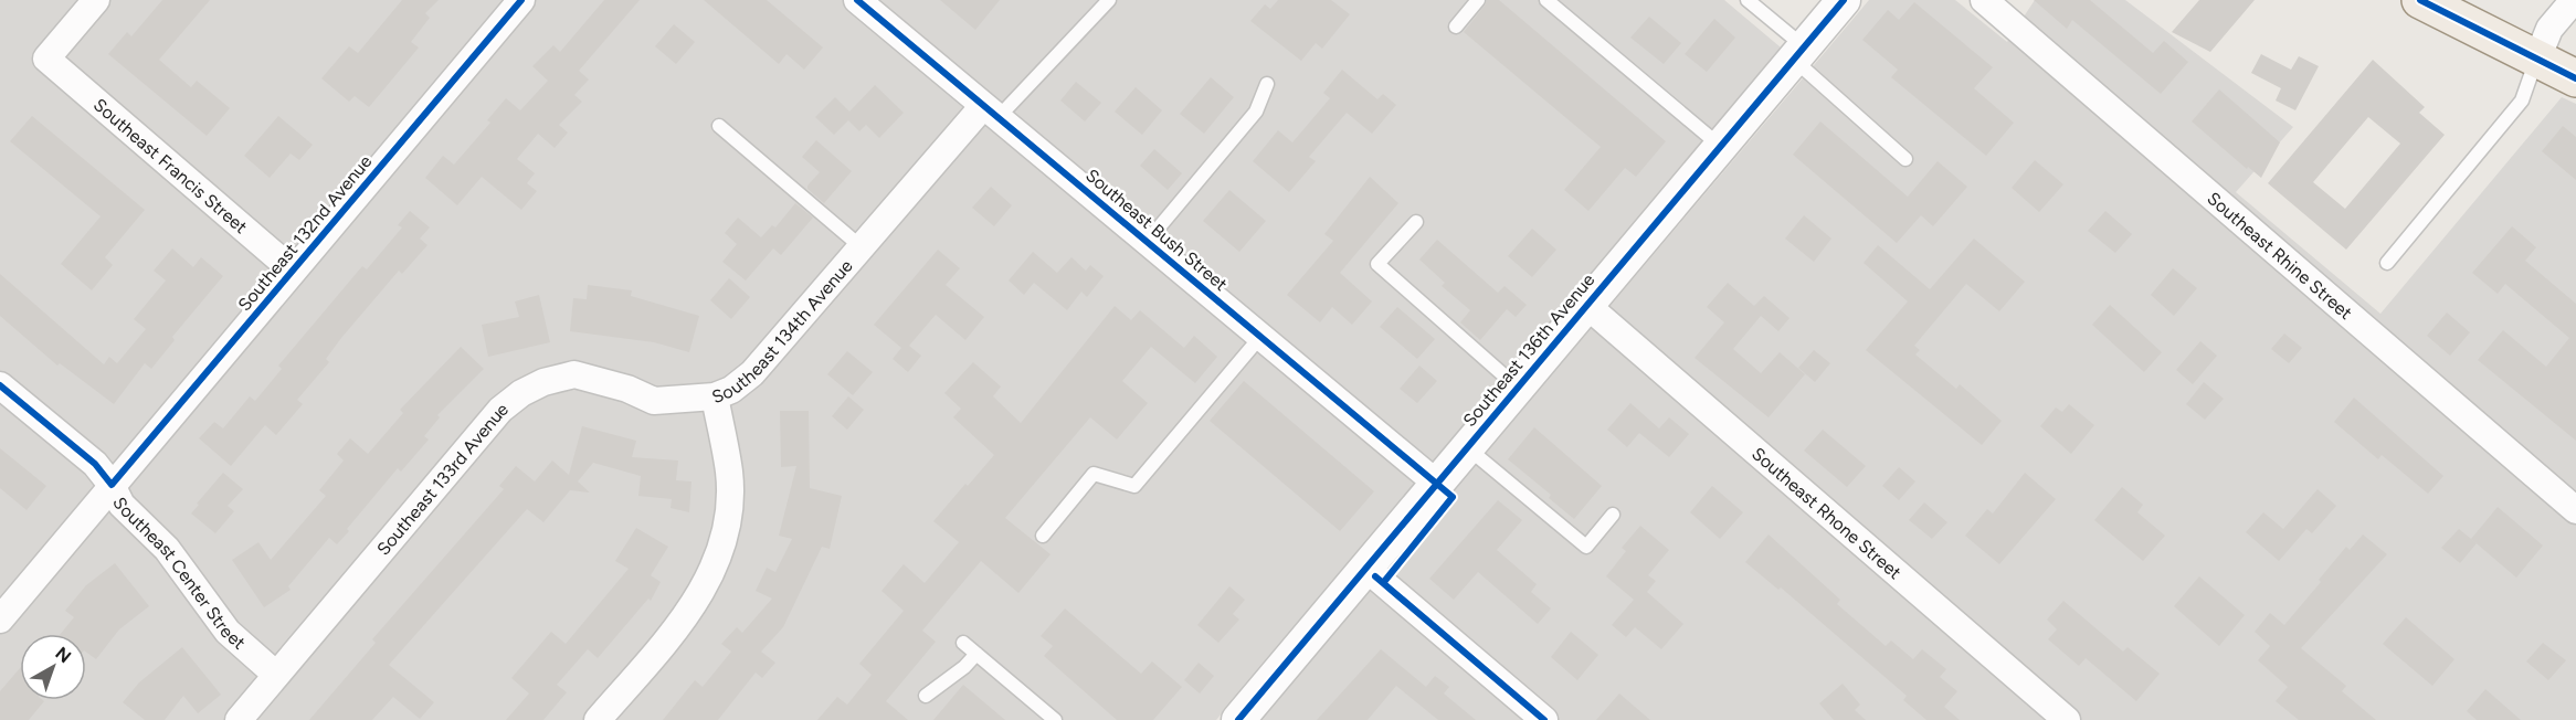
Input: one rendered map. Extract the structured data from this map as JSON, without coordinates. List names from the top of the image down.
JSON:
{
  "streets": {
    "street": [
      "Southeast Francis Street",
      "Southeast Bush Street",
      "Southeast 132nd Avenue",
      "Southeast Rhine Street",
      "Southeast 134th Avenue",
      "Southeast 136th Avenue",
      "Southeast 133rd Avenue",
      "Southeast Rhone Street",
      "Southeast Center Street"
    ]
  },
  "crossings": [
    ["Southeast Francis Street", "Southeast 132nd Avenue"],
    ["Southeast Bush Street", "Southeast 134th Avenue"],
    ["Southeast Bush Street", "Southeast 136th Avenue"],
    ["Southeast 132nd Avenue", "Southeast Center Street"],
    ["Southeast 134th Avenue", "Southeast 133rd Avenue"],
    ["Southeast 136th Avenue", "Southeast Rhone Street"],
    ["Southeast 133rd Avenue", "Southeast Center Street"]
  ],
  "north": "top right"
}
